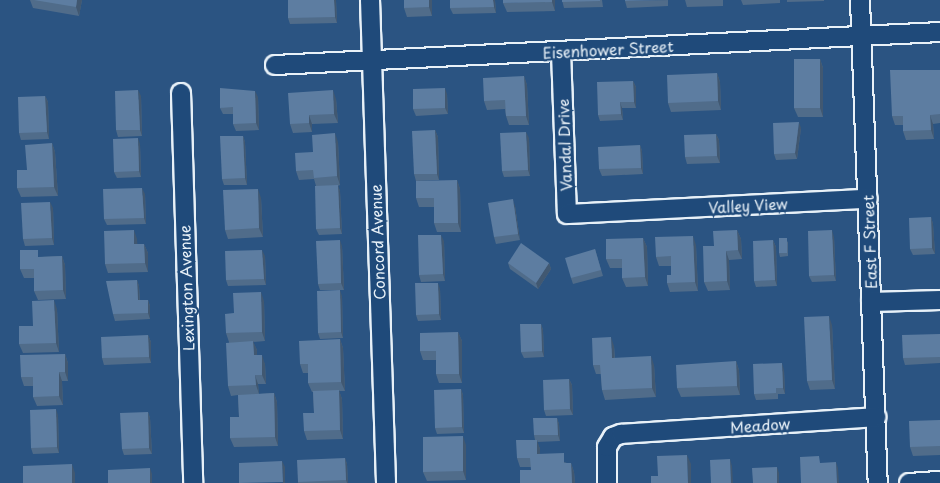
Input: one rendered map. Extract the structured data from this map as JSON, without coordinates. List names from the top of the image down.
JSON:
{
  "streets": {
    "street": [
      "Eisenhower Street",
      "Vandal Drive",
      "Valley View",
      "Concord Avenue",
      "East F Street",
      "Lexington Avenue",
      "Meadow"
    ]
  },
  "crossings": [
    ["Eisenhower Street", "Vandal Drive"],
    ["Eisenhower Street", "Concord Avenue"],
    ["Eisenhower Street", "East F Street"],
    ["Vandal Drive", "Valley View"],
    ["Valley View", "East F Street"],
    ["East F Street", "Meadow"]
  ]
}
